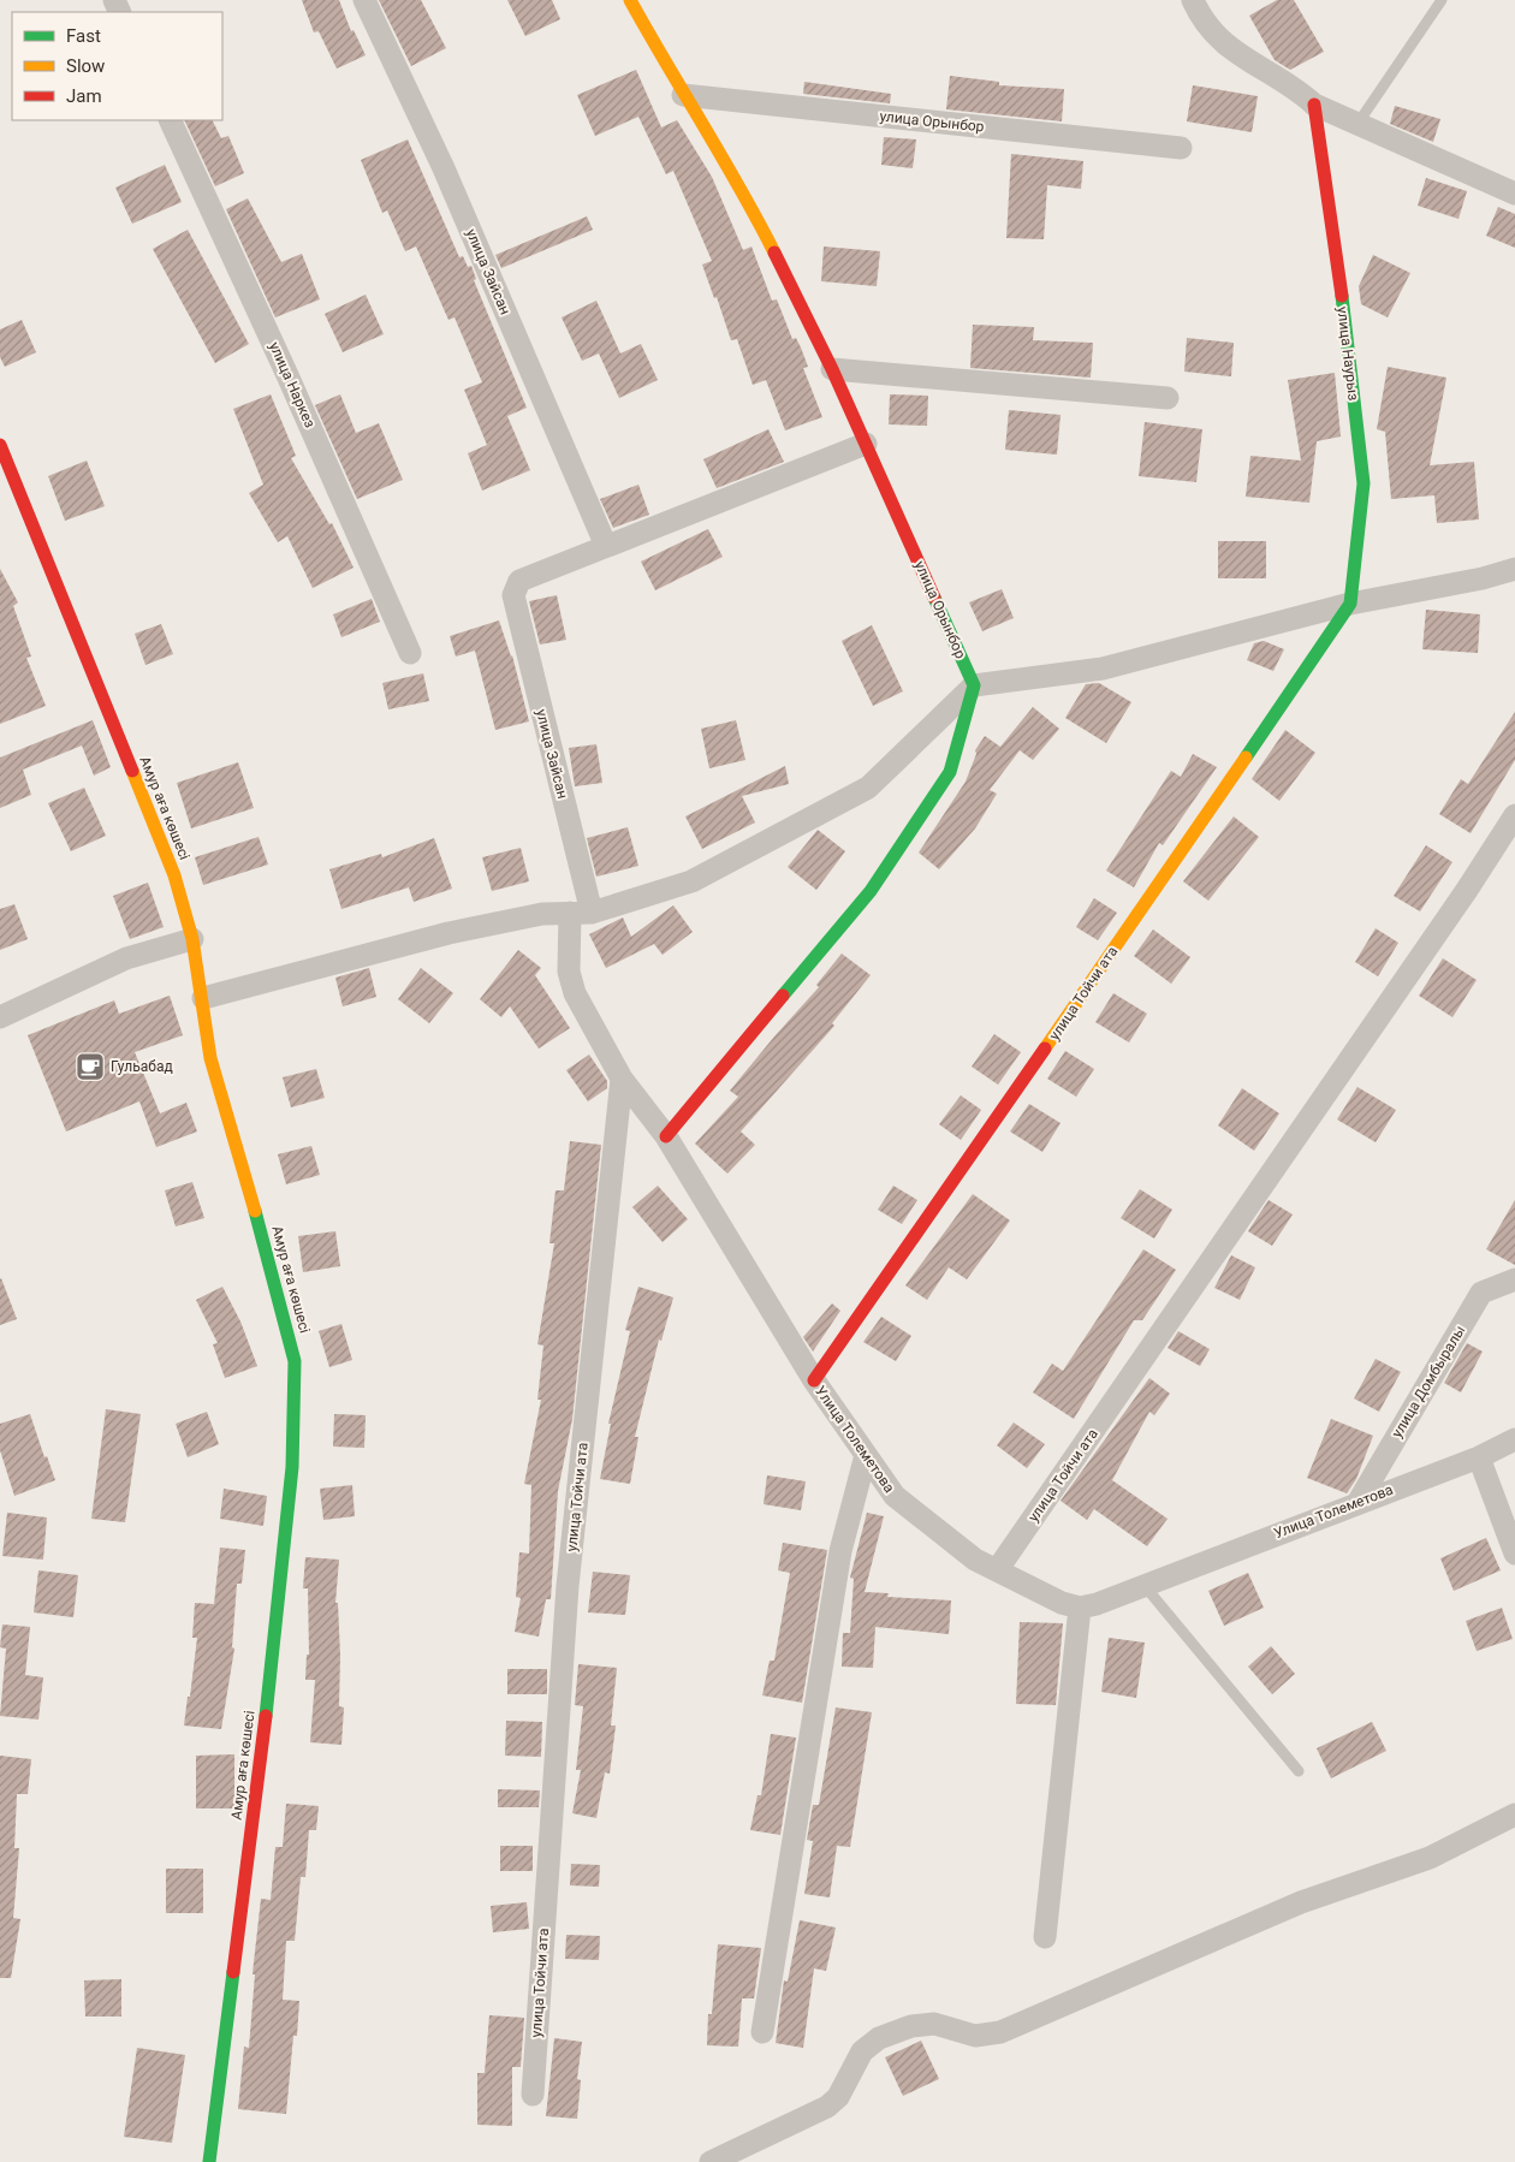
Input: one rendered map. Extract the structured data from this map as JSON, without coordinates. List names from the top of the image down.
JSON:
{
  "streets": {
    "street": [
      "улица Орынбор",
      "улица Зайсан",
      "улица Наурыз",
      "улица Наркез",
      "Амур аға көшесі",
      "улица Тойчи ата",
      "улица Домбыралы",
      "Улица Толеметова"
    ]
  },
  "crossings": [
    ["улица Орынбор", "улица Зайсан"],
    ["улица Наурыз", "улица Тойчи ата"],
    ["улица Тойчи ата", "Улица Толеметова"],
    ["улица Домбыралы", "Улица Толеметова"]
  ],
  "places": {
    "cafe": ["Гульабад"]
  },
  "legend": ["Fast", "Slow", "Jam"]
}
